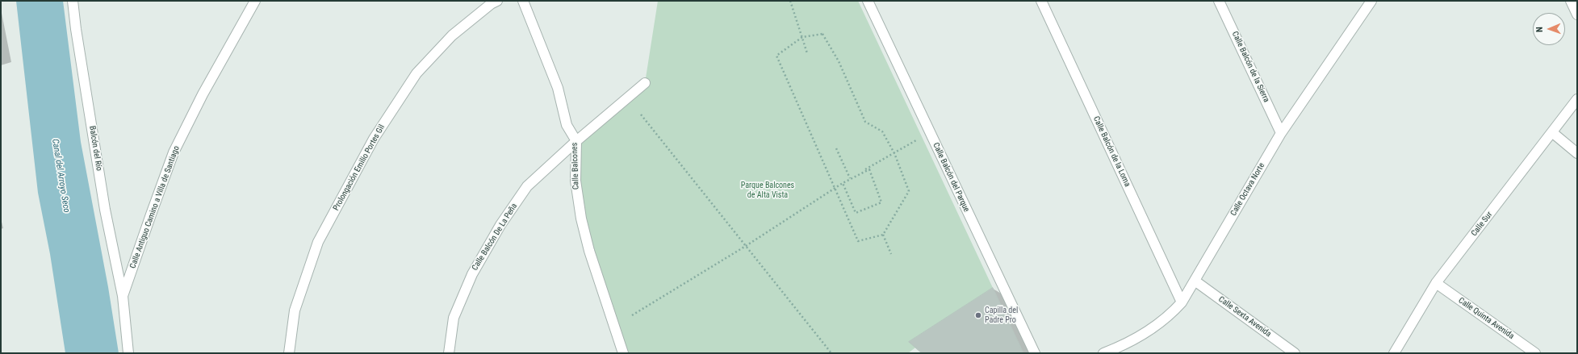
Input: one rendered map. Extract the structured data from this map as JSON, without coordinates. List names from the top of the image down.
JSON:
{
  "streets": {
    "street": [
      "Calle Balcón de la Sierra",
      "Balcón del Río",
      "Calle Balcón de la Loma",
      "Calle Balcones",
      "Prolongación Emilio Portes Gil",
      "Calle Balcón del Parque",
      "Calle Octava Norte",
      "Calle Antiguo Camino a Villa de Santiago",
      "Calle Sur",
      "Calle Balcón De La Peña",
      "Calle Sexta Avenida",
      "Calle Quinta Avenida"
    ]
  },
  "crossings": [
    ["Calle Balcón de la Sierra", "Calle Octava Norte"],
    ["Balcón del Río", "Calle Antiguo Camino a Villa de Santiago"],
    ["Calle Balcón de la Loma", "Calle Octava Norte"],
    ["Calle Balcones", "Calle Balcón De La Peña"],
    ["Calle Octava Norte", "Calle Sexta Avenida"],
    ["Calle Sur", "Calle Quinta Avenida"]
  ],
  "water": ["Canal del Arroyo Seco"],
  "parks": ["Parque Balcones de Alta Vista"],
  "places": ["Capilla del Padre Pro"],
  "north": "left"
}
